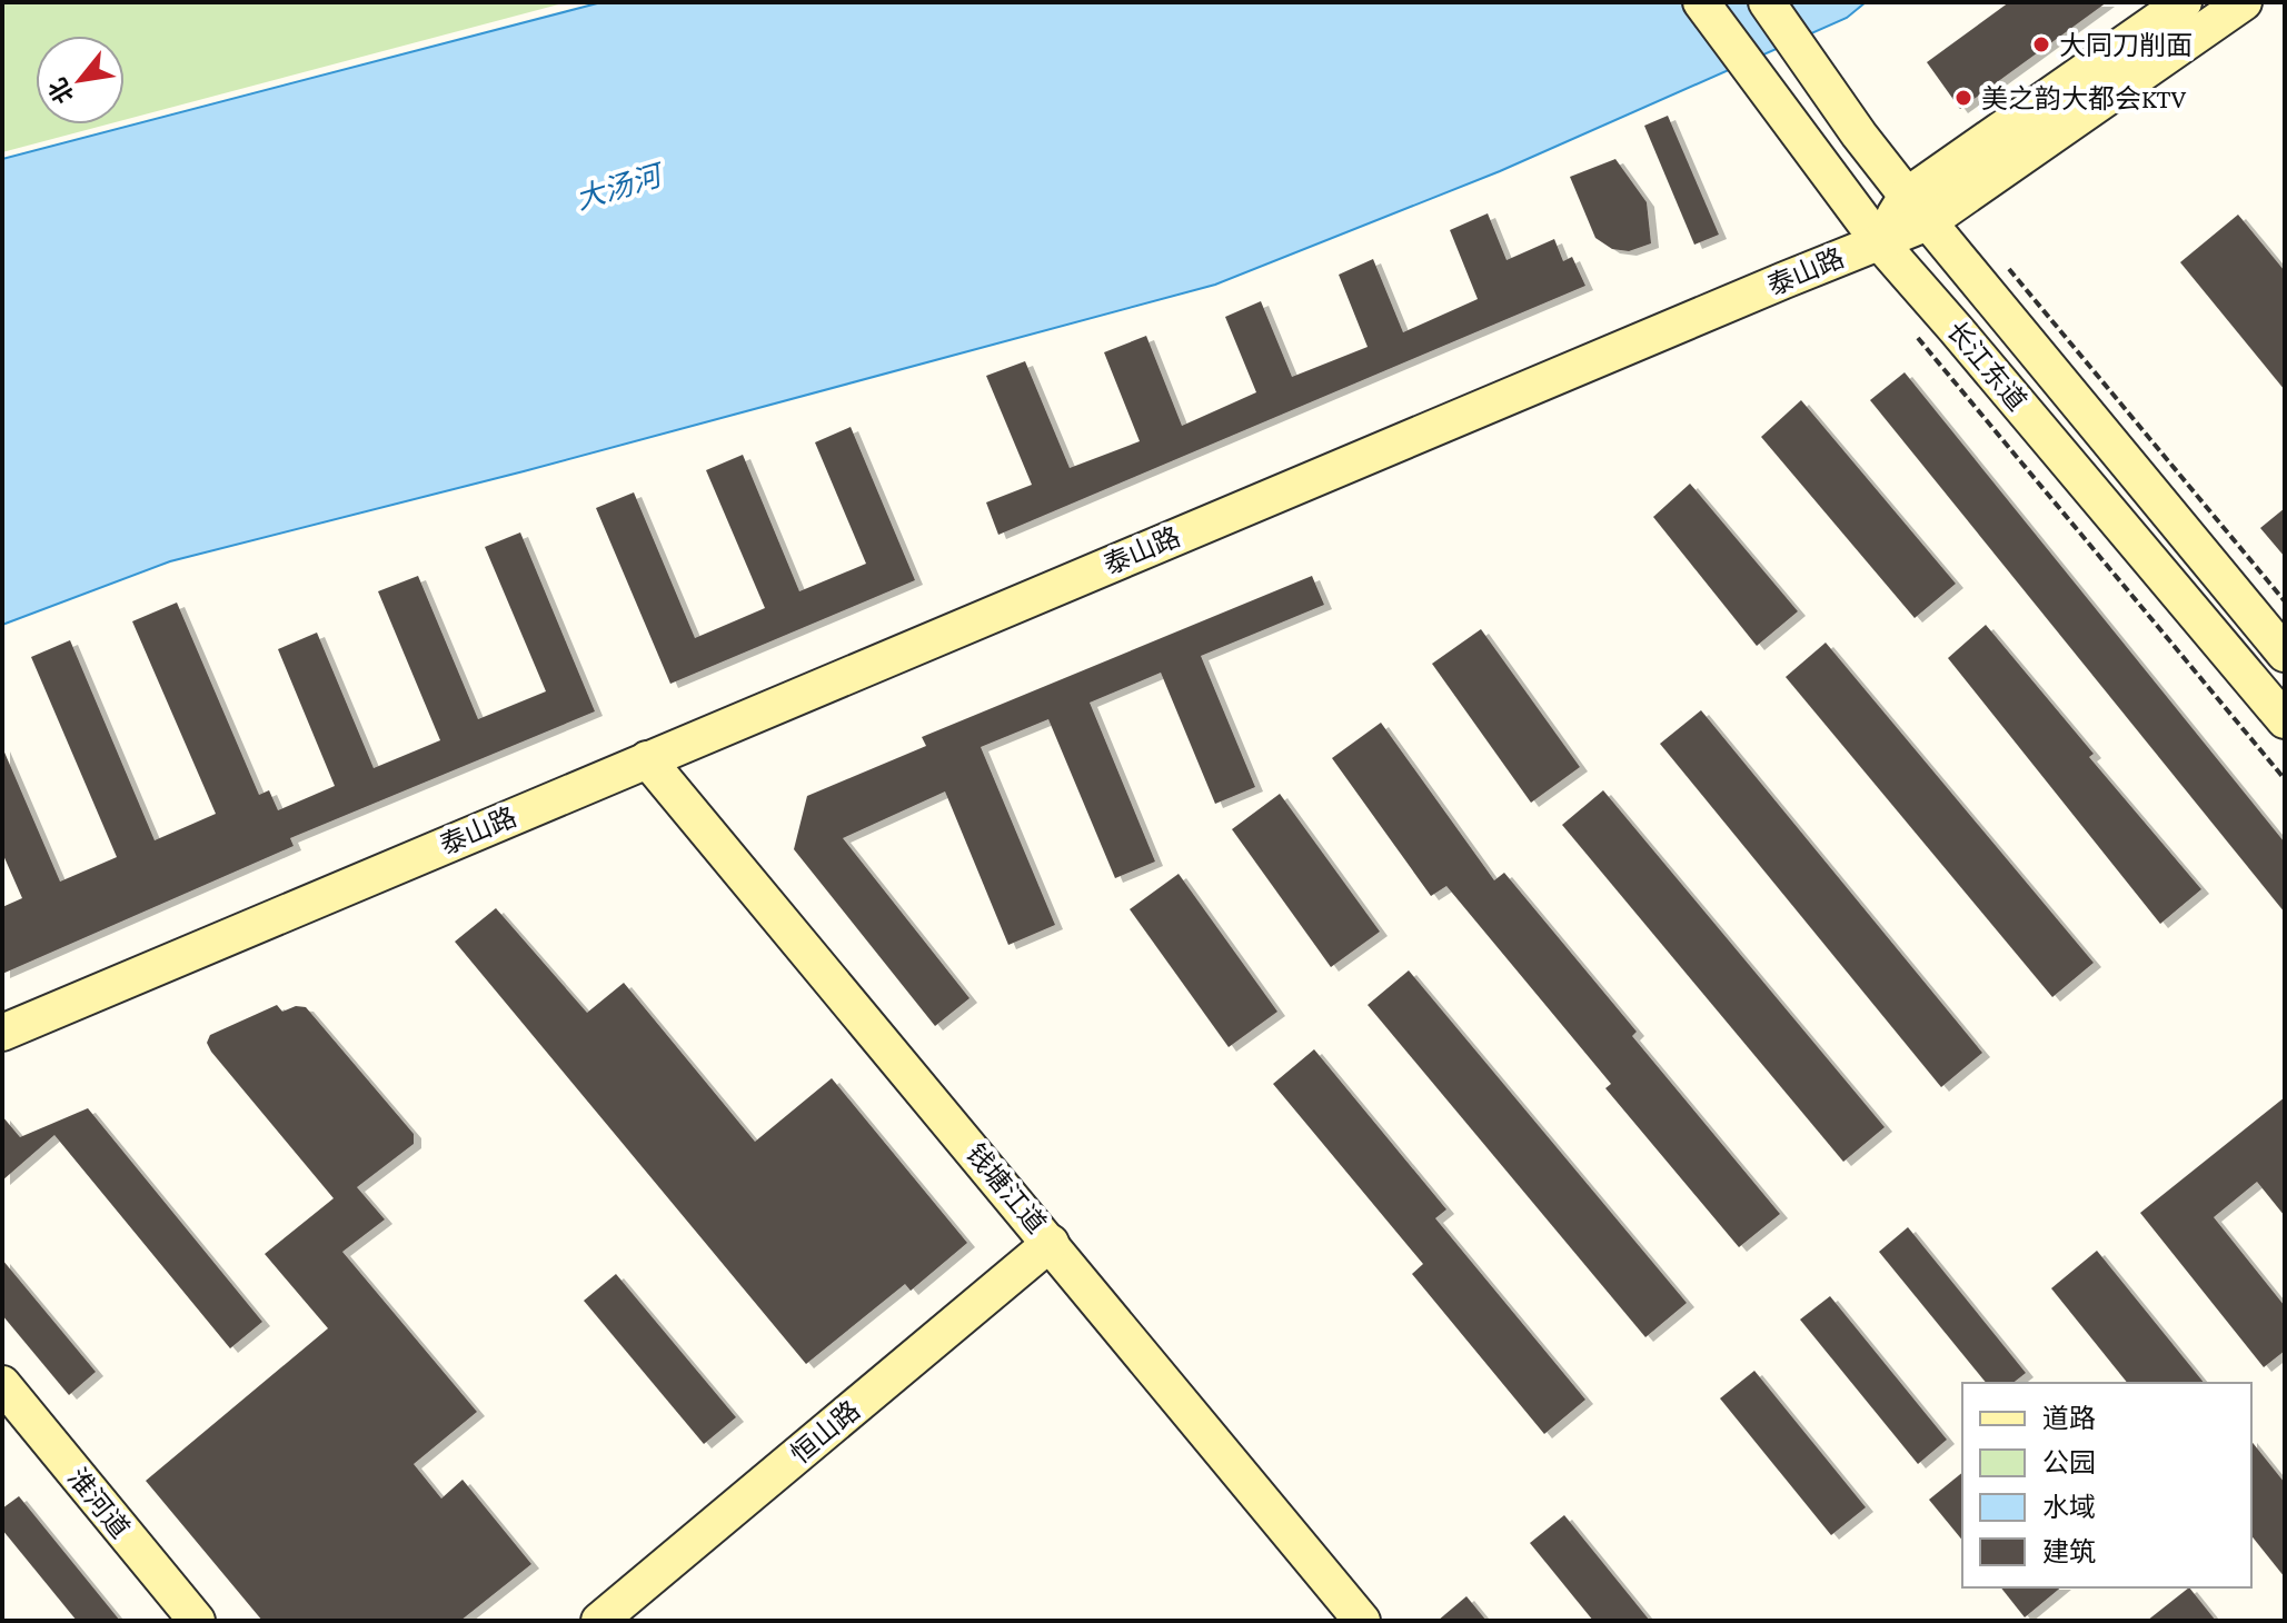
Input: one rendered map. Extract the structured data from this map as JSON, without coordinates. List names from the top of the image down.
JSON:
{
  "streets": {
    "street": [
      "泰山路",
      "长江东道",
      "钱塘江道",
      "恒山路",
      "淮河道"
    ]
  },
  "crossings": [
    ["泰山路", "长江东道"],
    ["泰山路", "钱塘江道"],
    ["钱塘江道", "恒山路"]
  ],
  "water": ["大汤河"],
  "places": ["大同刀削面", "美之韵大都会KTV"],
  "legend": [
    "道路",
    "公园",
    "水域",
    "建筑"
  ],
  "north": "bottom left"
}
